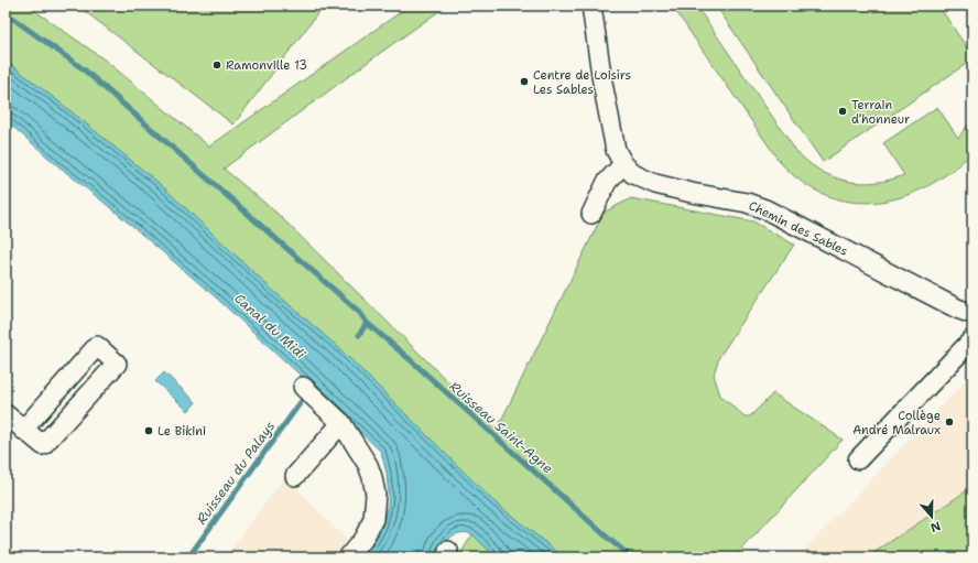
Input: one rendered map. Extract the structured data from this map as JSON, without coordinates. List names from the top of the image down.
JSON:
{
  "streets": {
    "street": ["Chemin des Sables"]
  },
  "water": ["Canal du Midi", "Ruisseau Saint-Agne", "Ruisseau du Palays"],
  "places": [
    "Ramonville 13",
    "Centre de Loisirs Les Sables",
    "Terrain d'honneur",
    "Collège André Malraux",
    "Le Bikini"
  ],
  "north": "bottom"
}
